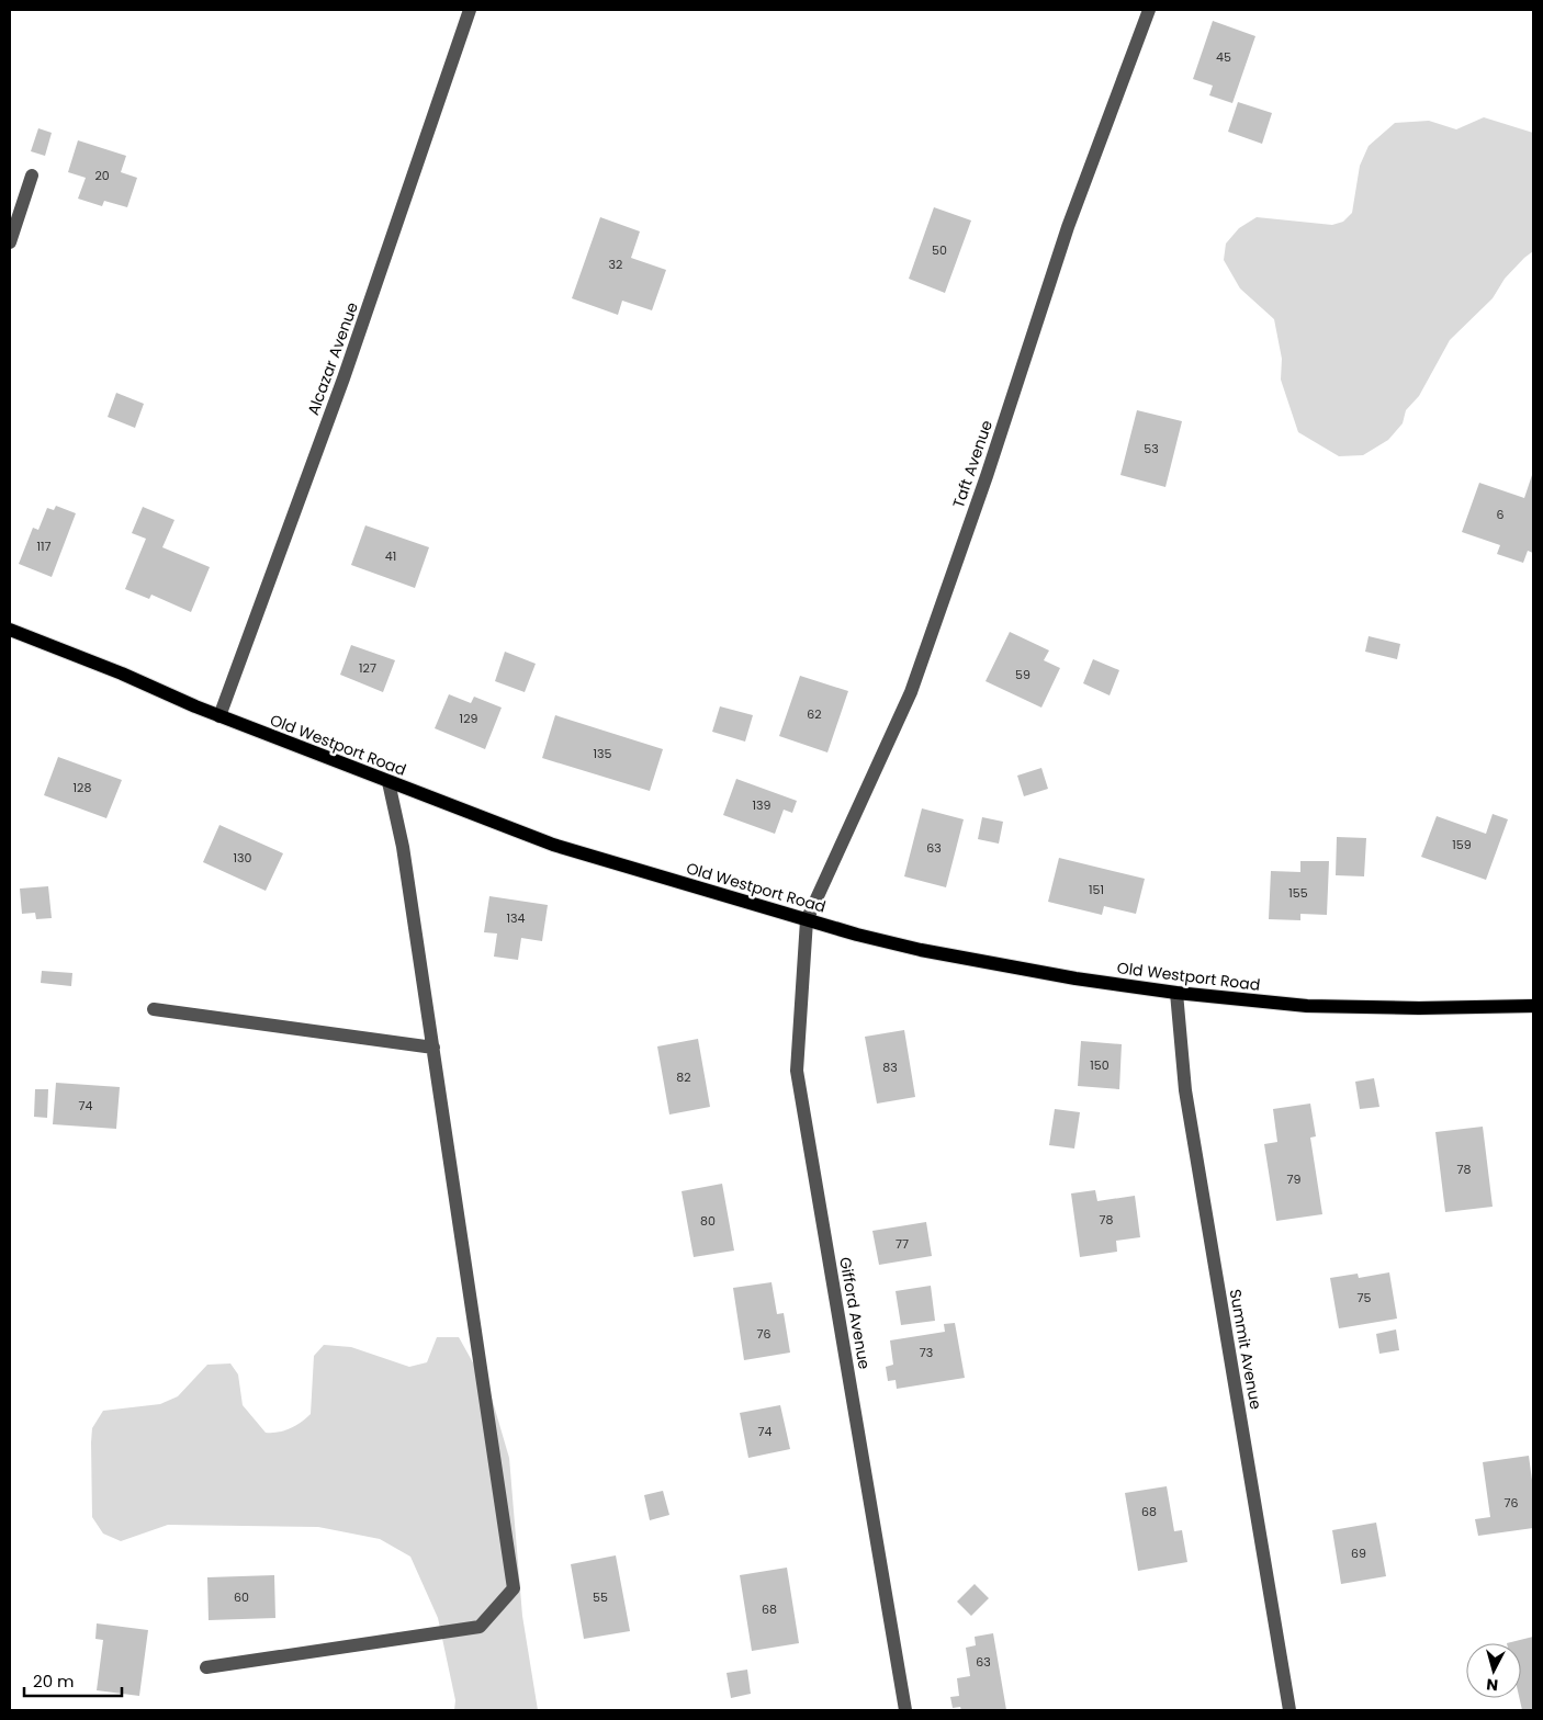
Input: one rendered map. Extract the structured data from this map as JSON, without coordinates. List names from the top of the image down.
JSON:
{
  "streets": {
    "main road": ["Old Westport Road"],
    "street": [
      "Alcazar Avenue",
      "Taft Avenue",
      "Gifford Avenue",
      "Summit Avenue"
    ]
  },
  "crossings": [
    ["Alcazar Avenue", "Old Westport Road"],
    ["Taft Avenue", "Old Westport Road"],
    ["Taft Avenue", "Gifford Avenue"],
    ["Old Westport Road", "Gifford Avenue"],
    ["Old Westport Road", "Summit Avenue"]
  ],
  "house_numbers": [
    "45",
    "20",
    "50",
    "32",
    "53",
    "6",
    "117",
    "41",
    "127",
    "59",
    "62",
    "129",
    "135",
    "128",
    "139",
    "159",
    "63",
    "130",
    "151",
    "155",
    "134",
    "150",
    "83",
    "82",
    "74",
    "78",
    "79",
    "78",
    "80",
    "77",
    "75",
    "76",
    "73",
    "74",
    "76",
    "68",
    "69",
    "60",
    "55",
    "68",
    "63"
  ],
  "scale_bar": "20 m",
  "north": "bottom"
}
